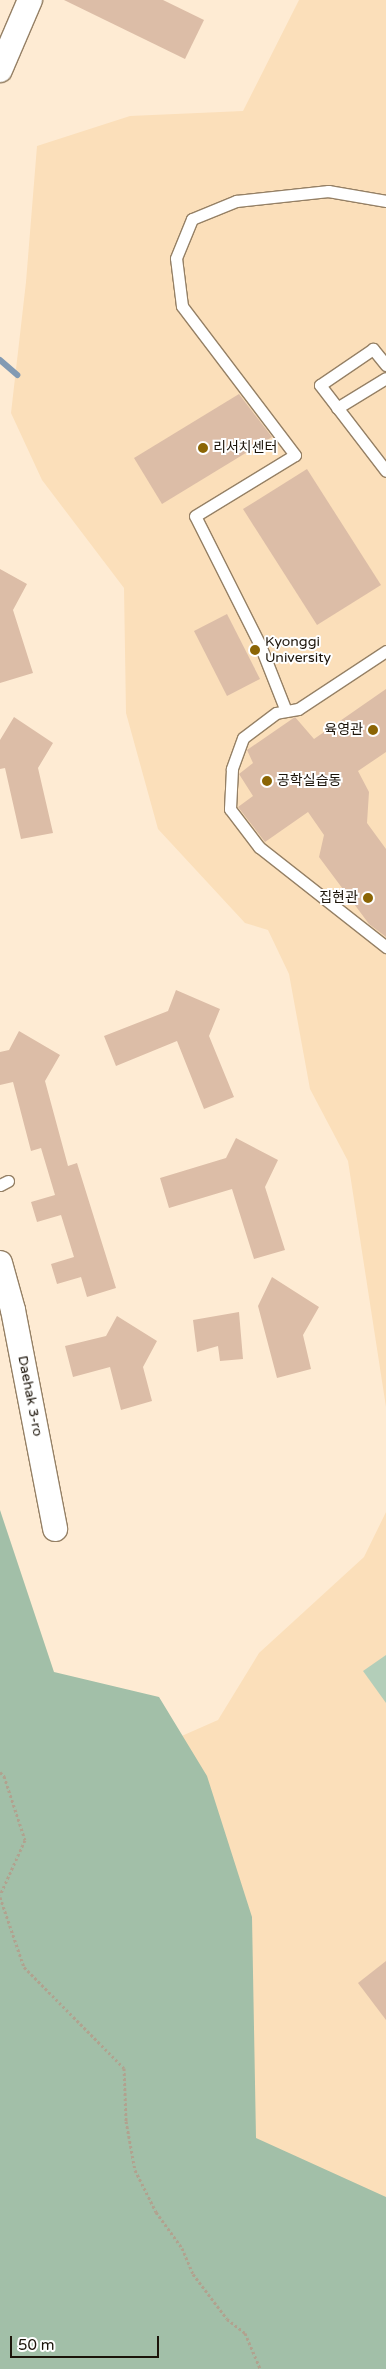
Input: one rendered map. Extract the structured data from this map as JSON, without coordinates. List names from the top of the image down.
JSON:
{
  "streets": {
    "street": ["Daehak 3-ro"]
  },
  "places": [
    "리서치센터",
    "Kyonggi University",
    "육영관",
    "공학실습동",
    "집현관"
  ],
  "scale_bar": "50 m"
}
